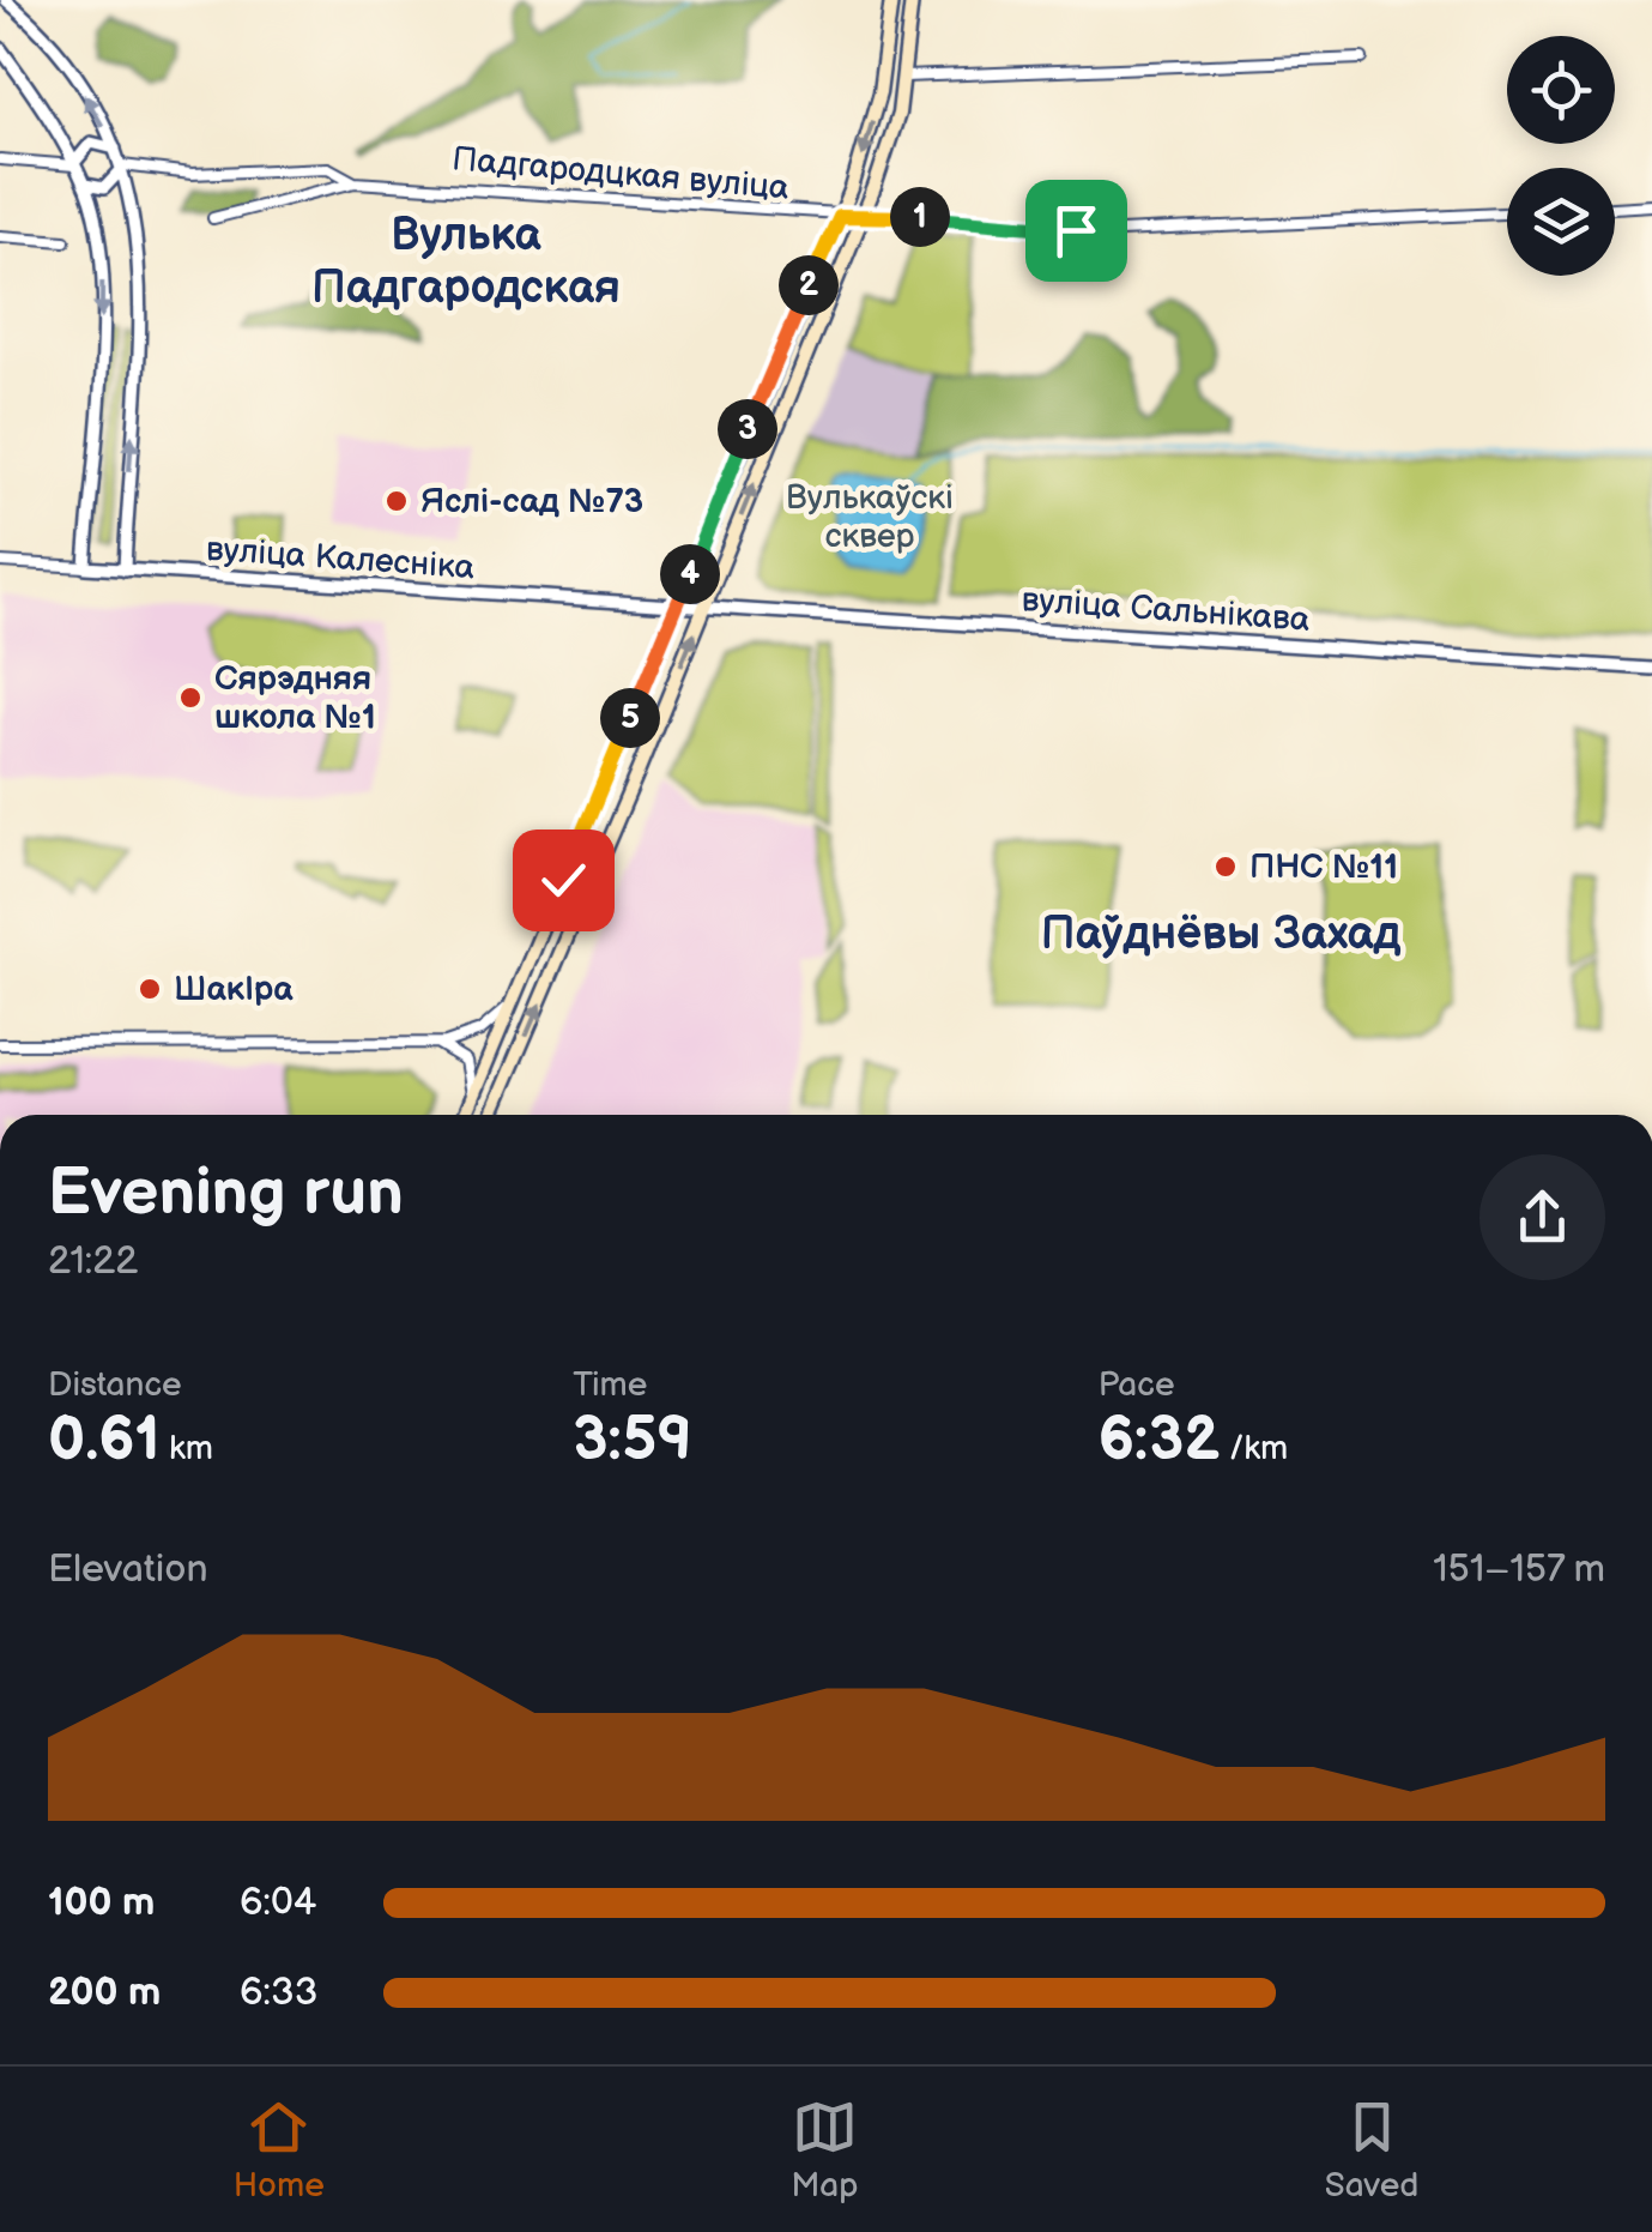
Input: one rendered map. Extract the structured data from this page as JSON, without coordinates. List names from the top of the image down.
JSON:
{
  "streets": {
    "street": ["Падгародцкая вуліца", "вуліца Калесніка", "вуліца Сальнікава"]
  },
  "crossings": [
    ["вуліца Калесніка", "вуліца Сальнікава"]
  ],
  "districts": ["Вулька Падгародская", "Паўднёвы Захад"],
  "parks": ["Вулькаўскі сквер"],
  "places": [
    "Яслі-сад №73",
    "Сярэдняя школа №1",
    "ПНС №11",
    "ШакІра"
  ],
  "page": {
    "pins": [
      "1",
      "2",
      "3",
      "4",
      "5"
    ],
    "heading": ["Evening run", "21:22"],
    "stats": [
      ["Distance", "0.61 km"],
      ["Time", "3:59"],
      ["Pace", "6:32 /km"]
    ],
    "chart": ["Elevation", "151–157 m"],
    "list": [
      {
        "name": "100 m",
        "note": "6:04"
      },
      {
        "name": "200 m",
        "note": "6:33"
      }
    ],
    "tabs": ["Home", "Map", "Saved"]
  }
}
